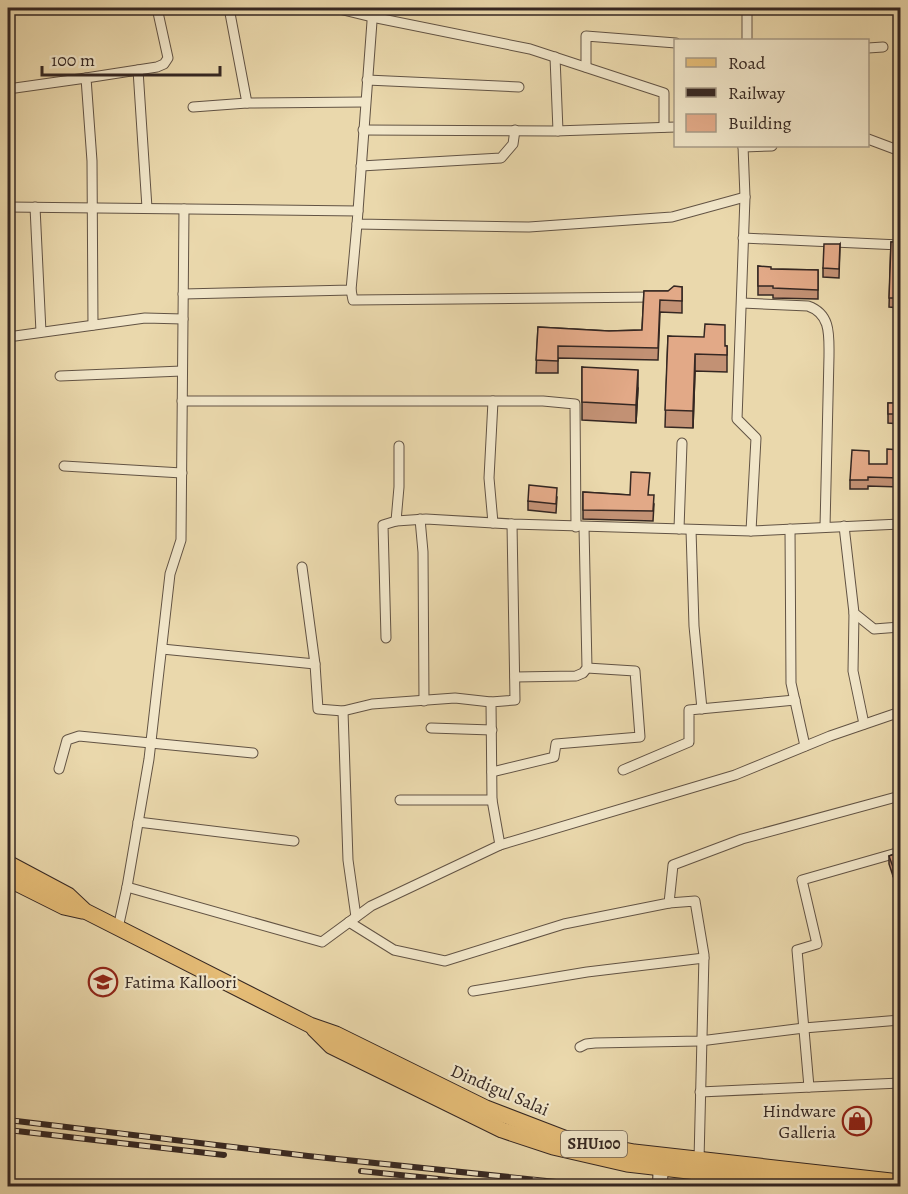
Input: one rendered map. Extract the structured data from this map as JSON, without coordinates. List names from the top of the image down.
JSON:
{
  "streets": {
    "main road": ["Dindigul Salai", "SHU100"]
  },
  "places": {
    "school or university": ["Fatima Kalloori"],
    "shop": ["Hindware Galleria"]
  },
  "legend": ["Road", "Railway", "Building"],
  "scale_bar": "100 m"
}
